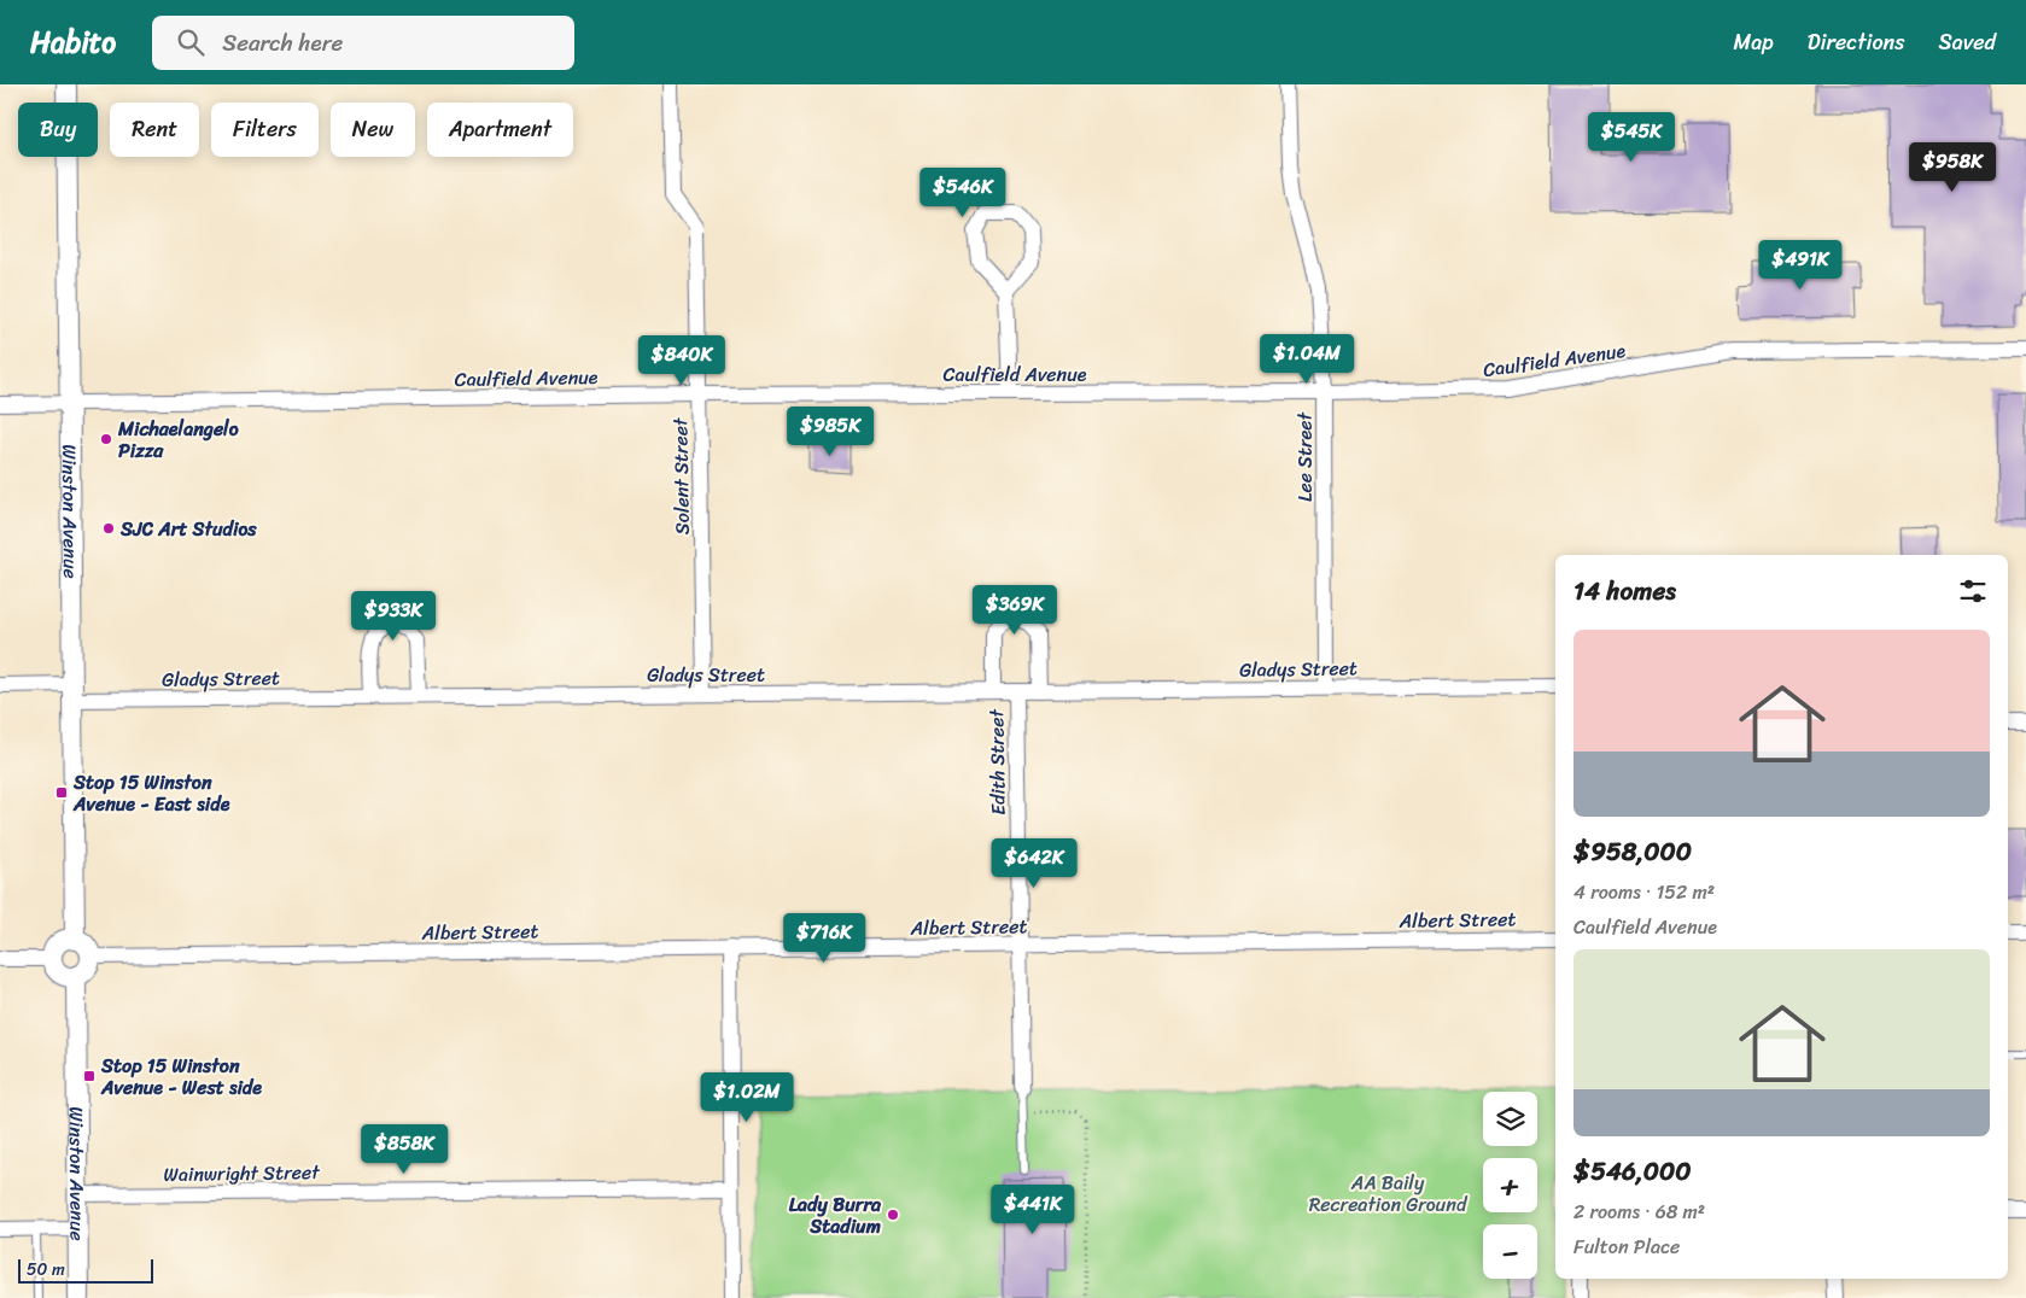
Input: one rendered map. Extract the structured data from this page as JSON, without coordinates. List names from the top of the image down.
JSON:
{
  "streets": {
    "street": [
      "Caulfield Avenue",
      "Lee Street",
      "Solent Street",
      "Winston Avenue",
      "Gladys Street",
      "Edith Street",
      "Albert Street",
      "Wainwright Street"
    ]
  },
  "crossings": [
    ["Caulfield Avenue", "Lee Street"],
    ["Caulfield Avenue", "Solent Street"],
    ["Caulfield Avenue", "Winston Avenue"],
    ["Lee Street", "Gladys Street"],
    ["Solent Street", "Gladys Street"],
    ["Winston Avenue", "Gladys Street"],
    ["Winston Avenue", "Albert Street"],
    ["Winston Avenue", "Wainwright Street"],
    ["Gladys Street", "Edith Street"],
    ["Edith Street", "Albert Street"]
  ],
  "parks": ["AA Baily Recreation Ground"],
  "places": {
    "other": ["Michaelangelo Pizza", "SJC Art Studios", "Lady Burra Stadium"],
    "transit": ["Stop 15 Winston Avenue - East side", "Stop 15 Winston Avenue - West side"]
  },
  "scale_bar": "50 m",
  "page": {
    "header": "Habito",
    "search": "Search here",
    "nav": ["Map", "Directions", "Saved"],
    "chip": [
      "Buy",
      "Rent",
      "Filters",
      "New",
      "Apartment"
    ],
    "price": [
      "$545K",
      "$958K",
      "$546K",
      "$491K",
      "$1.04M",
      "$840K",
      "$985K",
      "$369K",
      "$933K",
      "$642K",
      "$716K",
      "$1.02M",
      "$858K",
      "$441K"
    ],
    "heading": "14 homes",
    "list": [
      {
        "name": "$958,000",
        "note": "4 rooms · 152 m² · Caulfield Avenue"
      },
      {
        "name": "$546,000",
        "note": "2 rooms · 68 m² · Fulton Place"
      }
    ],
    "map_buttons": ["+", "−"],
    "scale": "50 m"
  }
}
